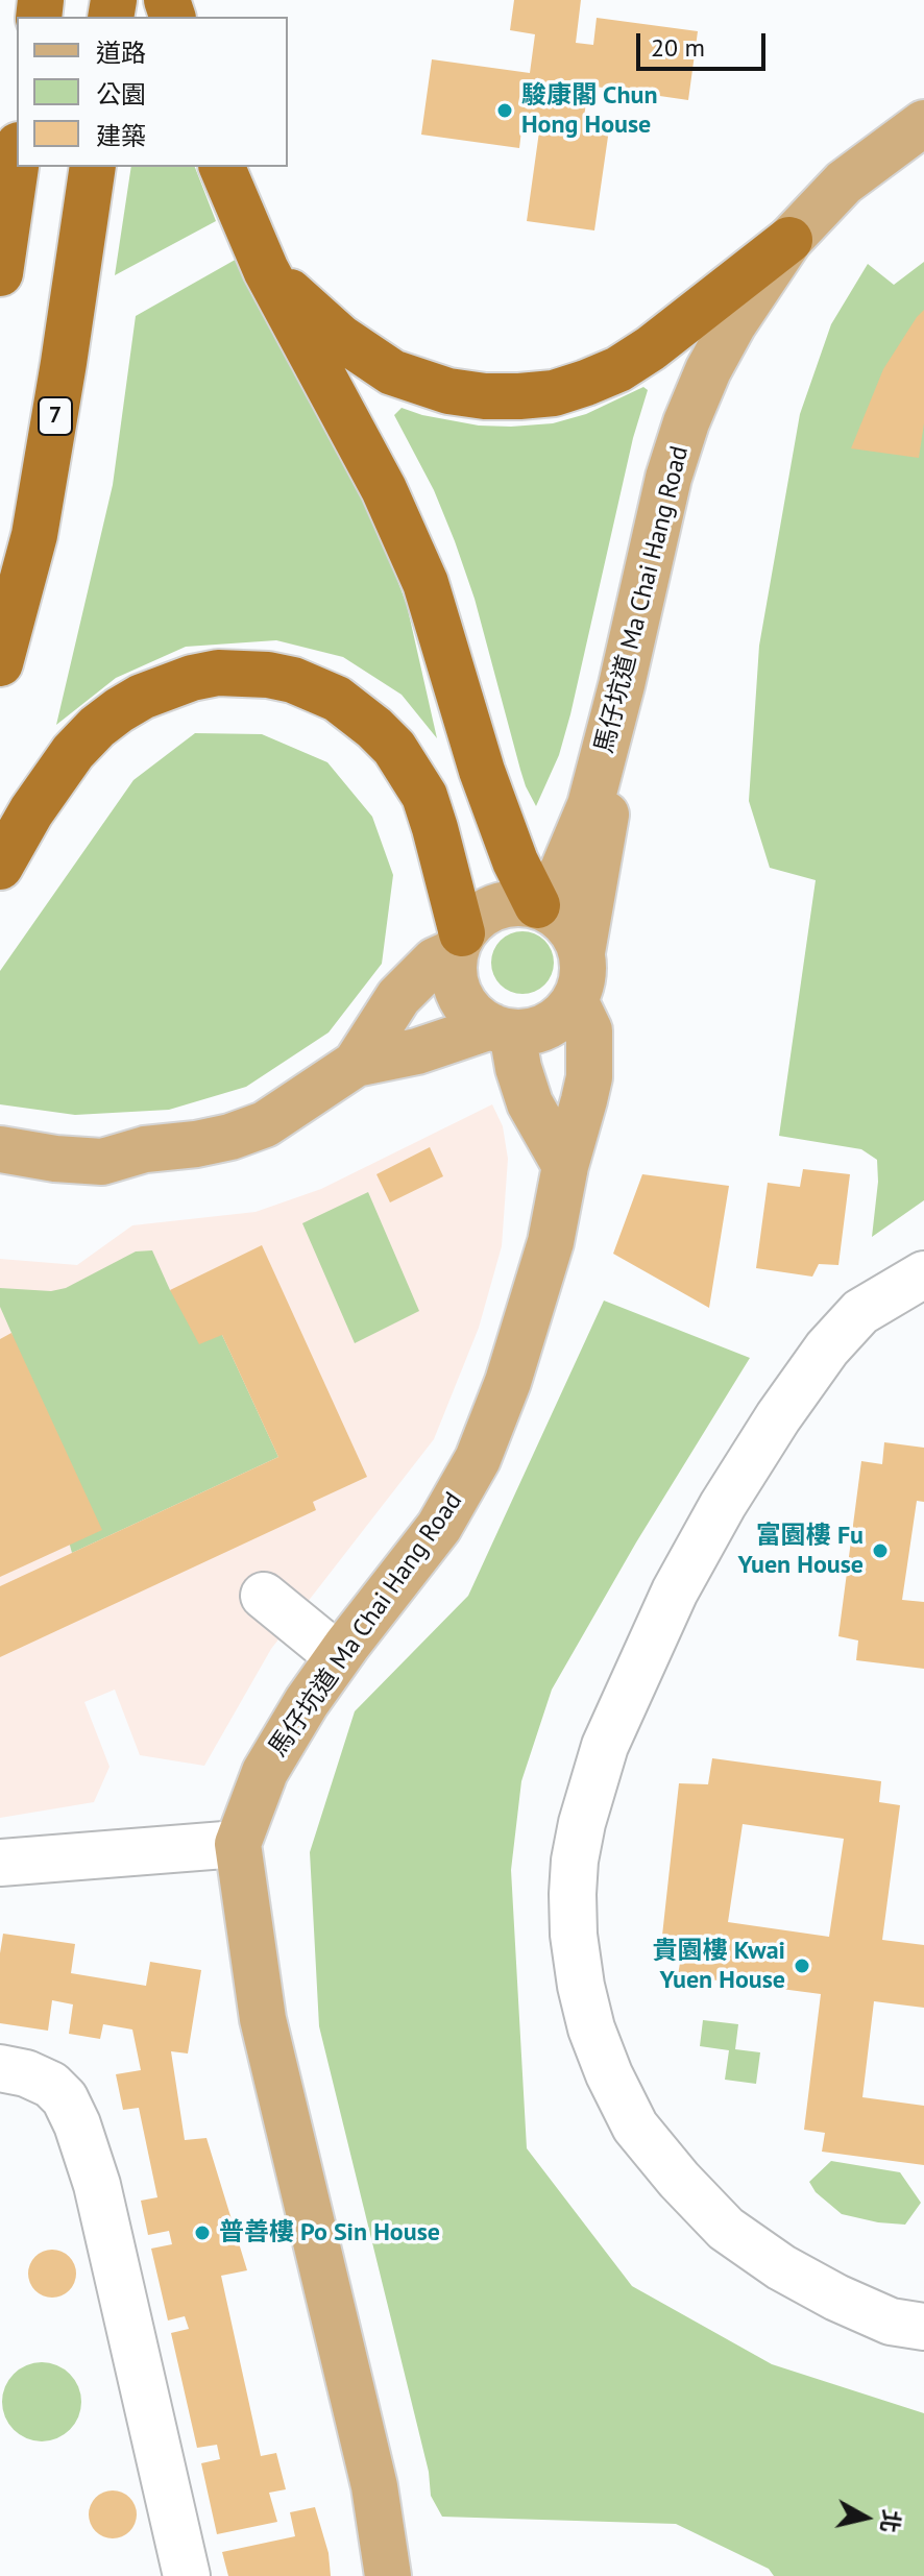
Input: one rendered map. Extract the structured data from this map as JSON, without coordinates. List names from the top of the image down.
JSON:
{
  "streets": {
    "highway": ["7"],
    "main road": ["馬仔坑道 Ma Chai Hang Road"]
  },
  "places": [
    "駿康閣 Chun Hong House",
    "富園樓 Fu Yuen House",
    "貴園樓 Kwai Yuen House",
    "普善樓 Po Sin House"
  ],
  "legend": ["道路", "公園", "建築"],
  "scale_bar": "20 m",
  "north": "right"
}
